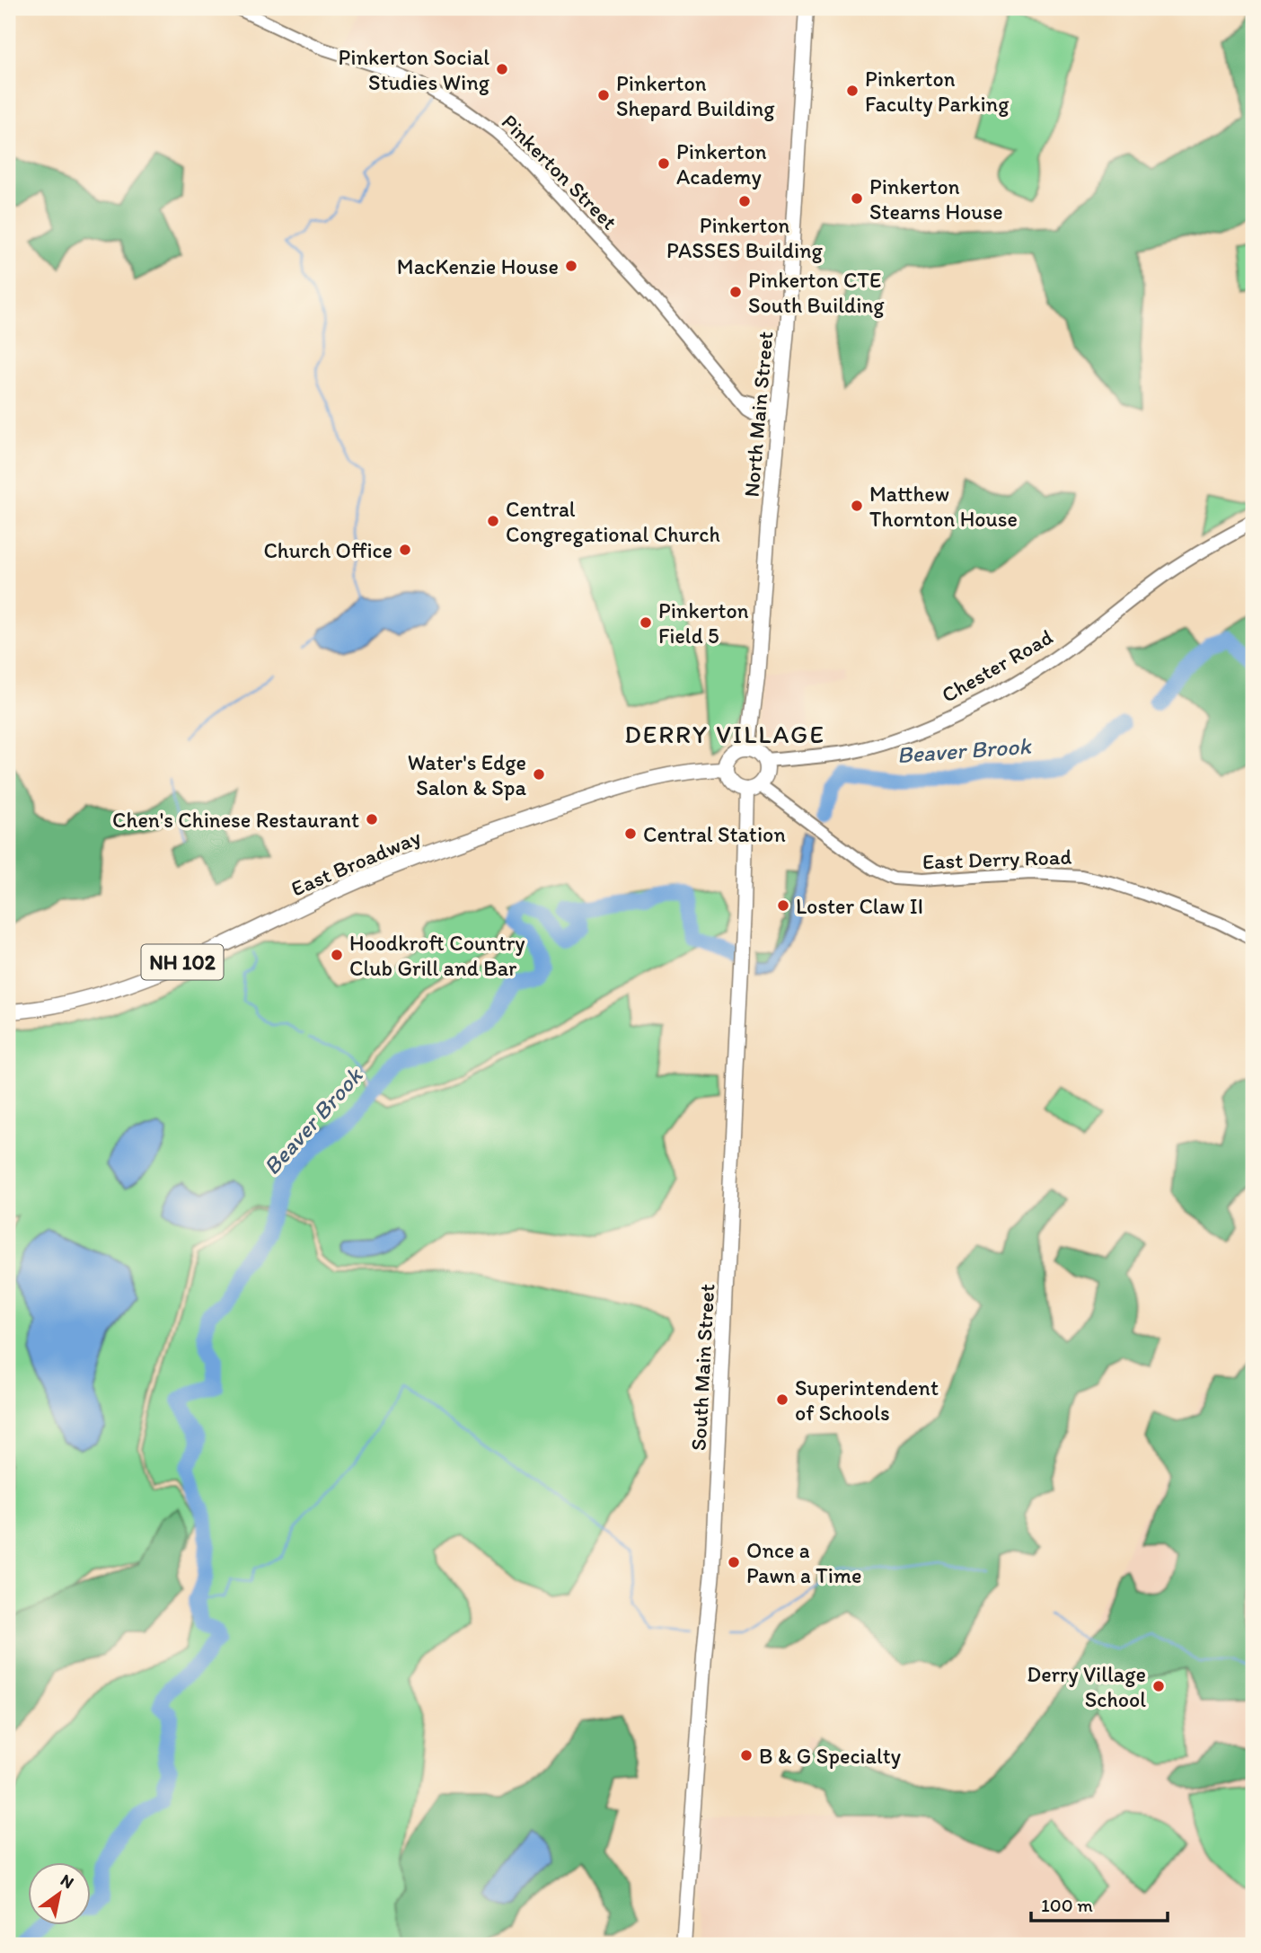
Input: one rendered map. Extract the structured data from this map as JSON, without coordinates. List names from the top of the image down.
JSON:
{
  "streets": {
    "main road": [
      "North Main Street",
      "Chester Road",
      "East Broadway",
      "NH 102",
      "South Main Street"
    ],
    "street": ["Pinkerton Street", "East Derry Road"]
  },
  "crossings": [
    ["Pinkerton Street", "North Main Street"],
    ["North Main Street", "Chester Road"],
    ["North Main Street", "East Derry Road"],
    ["North Main Street", "East Broadway"],
    ["North Main Street", "South Main Street"],
    ["Chester Road", "East Derry Road"],
    ["Chester Road", "East Broadway"],
    ["Chester Road", "South Main Street"],
    ["East Derry Road", "East Broadway"],
    ["East Derry Road", "South Main Street"],
    ["East Broadway", "South Main Street"]
  ],
  "districts": ["DERRY VILLAGE"],
  "water": ["Beaver Brook"],
  "places": [
    "Pinkerton Social Studies Wing",
    "Pinkerton Faculty Parking",
    "Pinkerton Shepard Building",
    "Pinkerton Academy",
    "Pinkerton Stearns House",
    "Pinkerton PASSES Building",
    "MacKenzie House",
    "Pinkerton CTE South Building",
    "Matthew Thornton House",
    "Central Congregational Church",
    "Church Office",
    "Pinkerton Field 5",
    "Water's Edge Salon & Spa",
    "Chen's Chinese Restaurant",
    "Central Station",
    "Loster Claw II",
    "Hoodkroft Country Club Grill and Bar",
    "Superintendent of Schools",
    "Once a Pawn a Time",
    "Derry Village School",
    "B & G Specialty"
  ],
  "scale_bar": "100 m",
  "north": "top right"
}
